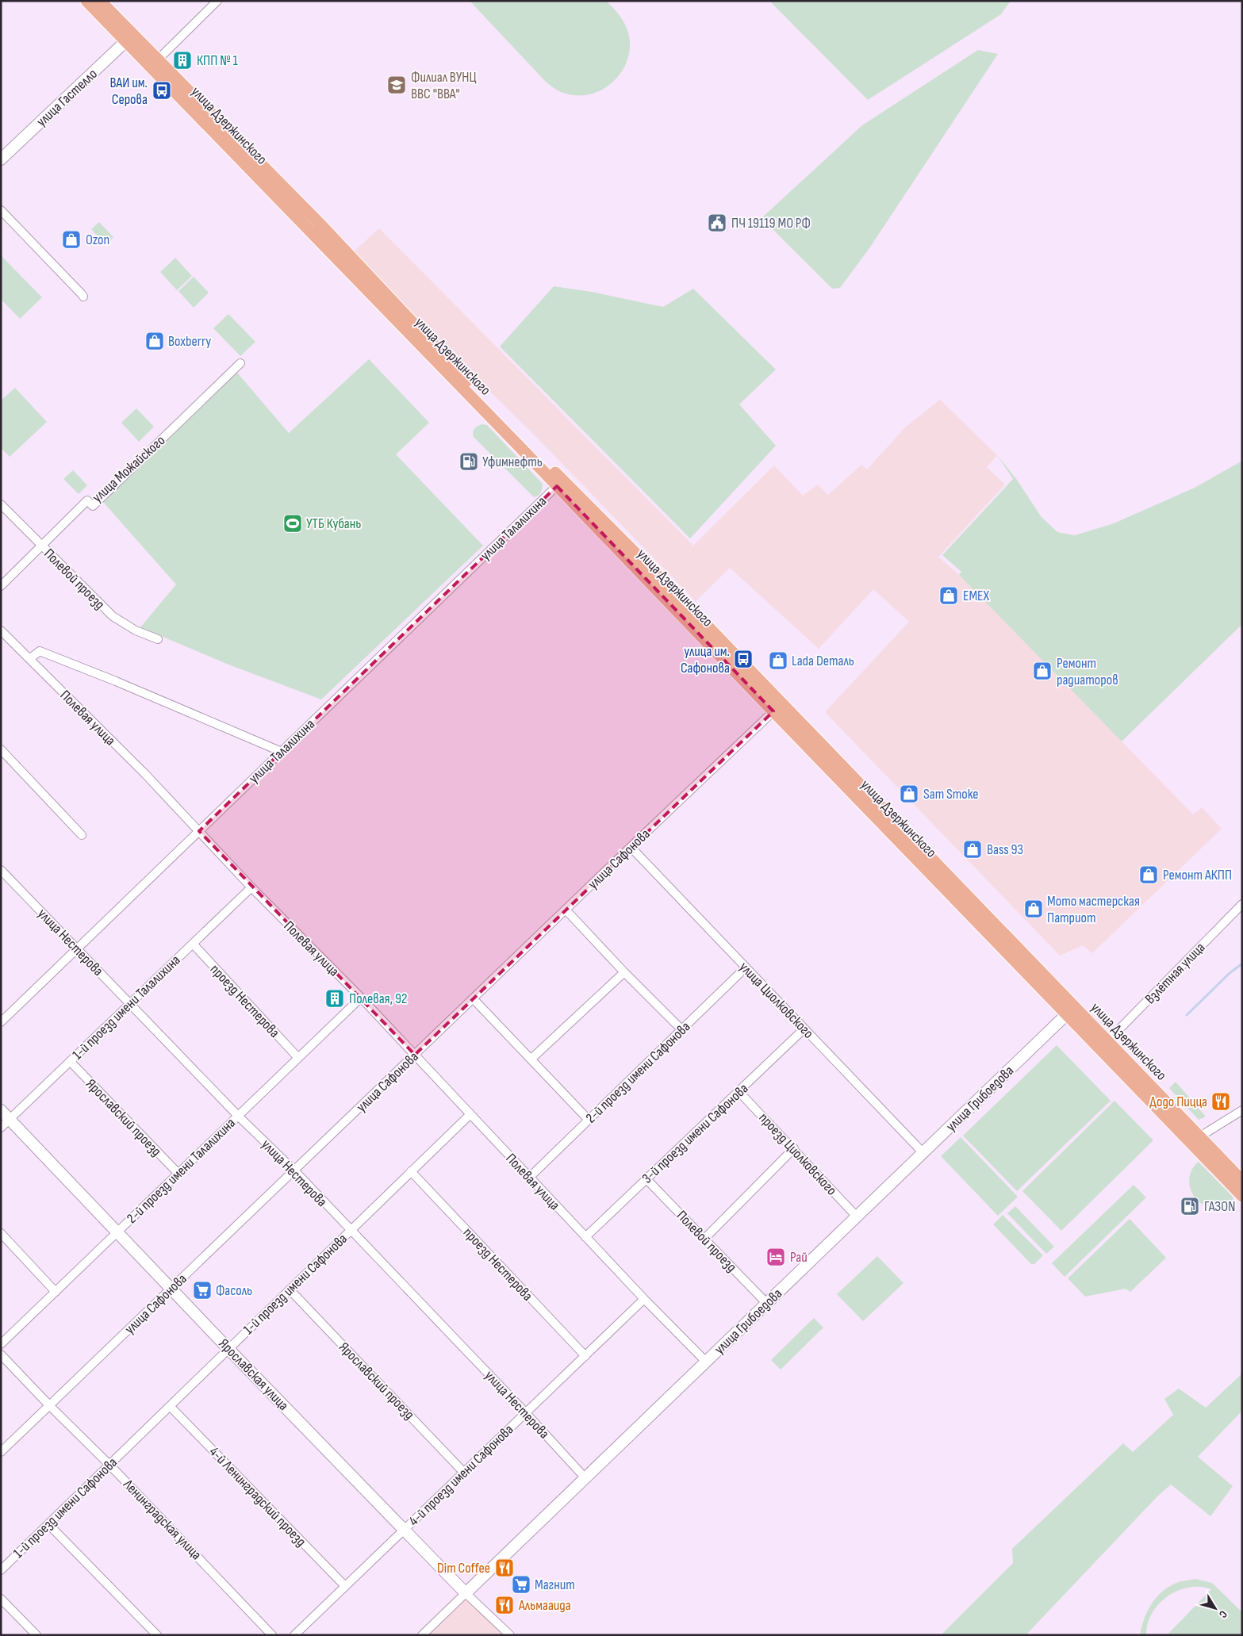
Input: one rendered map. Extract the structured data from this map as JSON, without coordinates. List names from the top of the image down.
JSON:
{
  "streets": {
    "main road": ["улица Дзержинского"],
    "street": [
      "улица Гастелло",
      "улица Можайского",
      "улица Талалихина",
      "Полевой проезд",
      "Полевая улица",
      "улица Сафонова",
      "улица Нестерова",
      "Взлётная улица",
      "улица Циолковского",
      "проезд Нестерова",
      "1-й проезд имени Талалихина",
      "2-й проезд имени Сафонова",
      "улица Грибоедова",
      "Ярославский проезд",
      "3-й проезд имени Сафонова",
      "проезд Циолковского",
      "2-й проезд имени Талалихина",
      "1-й проезд имени Сафонова",
      "Ярославская улица",
      "4-й проезд имени Сафонова",
      "4-й Ленинградский проезд",
      "Ленинградская улица"
    ]
  },
  "crossings": [
    ["улица Гастелло", "улица Дзержинского"],
    ["улица Дзержинского", "улица Талалихина"],
    ["улица Дзержинского", "улица Сафонова"],
    ["улица Дзержинского", "Взлётная улица"],
    ["улица Дзержинского", "улица Грибоедова"],
    ["улица Можайского", "Полевой проезд"],
    ["улица Талалихина", "Полевая улица"],
    ["улица Талалихина", "улица Нестерова"],
    ["Полевой проезд", "улица Грибоедова"],
    ["Полевой проезд", "3-й проезд имени Сафонова"],
    ["Полевая улица", "улица Сафонова"],
    ["Полевая улица", "1-й проезд имени Талалихина"],
    ["Полевая улица", "2-й проезд имени Сафонова"],
    ["Полевая улица", "улица Грибоедова"],
    ["Полевая улица", "3-й проезд имени Сафонова"],
    ["Полевая улица", "2-й проезд имени Талалихина"],
    ["Полевая улица", "1-й проезд имени Сафонова"],
    ["Полевая улица", "4-й проезд имени Сафонова"],
    ["улица Сафонова", "улица Нестерова"],
    ["улица Сафонова", "улица Циолковского"],
    ["улица Сафонова", "Ярославская улица"],
    ["улица Сафонова", "Ленинградская улица"],
    ["улица Нестерова", "1-й проезд имени Талалихина"],
    ["улица Нестерова", "улица Грибоедова"],
    ["улица Нестерова", "2-й проезд имени Талалихина"],
    ["улица Нестерова", "1-й проезд имени Сафонова"],
    ["улица Нестерова", "4-й проезд имени Сафонова"],
    ["улица Циолковского", "2-й проезд имени Сафонова"],
    ["улица Циолковского", "улица Грибоедова"],
    ["улица Циолковского", "3-й проезд имени Сафонова"],
    ["проезд Нестерова", "1-й проезд имени Талалихина"],
    ["проезд Нестерова", "2-й проезд имени Талалихина"],
    ["проезд Нестерова", "1-й проезд имени Сафонова"],
    ["проезд Нестерова", "4-й проезд имени Сафонова"],
    ["1-й проезд имени Талалихина", "Ярославский проезд"],
    ["1-й проезд имени Талалихина", "Ярославская улица"],
    ["улица Грибоедова", "проезд Циолковского"],
    ["улица Грибоедова", "Ярославская улица"],
    ["Ярославский проезд", "2-й проезд имени Талалихина"],
    ["Ярославский проезд", "1-й проезд имени Сафонова"],
    ["Ярославский проезд", "4-й проезд имени Сафонова"],
    ["3-й проезд имени Сафонова", "проезд Циолковского"],
    ["2-й проезд имени Талалихина", "Ярославская улица"],
    ["1-й проезд имени Сафонова", "Ярославская улица"],
    ["1-й проезд имени Сафонова", "4-й Ленинградский проезд"],
    ["1-й проезд имени Сафонова", "Ленинградская улица"],
    ["Ярославская улица", "4-й проезд имени Сафонова"],
    ["4-й проезд имени Сафонова", "4-й Ленинградский проезд"]
  ],
  "places": {
    "building": ["КПП № 1", "Полевая, 92"],
    "school or university": ["Филиал ВУНЦ ВВС \"ВВА\""],
    "bus stop": ["ВАИ им. Серова", "улица им. Сафонова"],
    "public building": ["ПЧ 19119 МО РФ"],
    "shop": [
      "Ozon",
      "Boxberry",
      "EMEX",
      "Lada Dеталь",
      "Ремонт радиаторов",
      "Sam Smoke",
      "Bass 93",
      "Ремонт АКПП",
      "Мото мастерская Патриот"
    ],
    "fuel station": ["Уфимнефть", "ГАЗON"],
    "sports": ["УТБ Кубань"],
    "restaurant": ["Додо Пицца", "Dim Coffee", "Альмааида"],
    "hotel": ["Рай"],
    "supermarket": ["Фасоль", "Магнит"]
  },
  "north": "bottom right"
}
